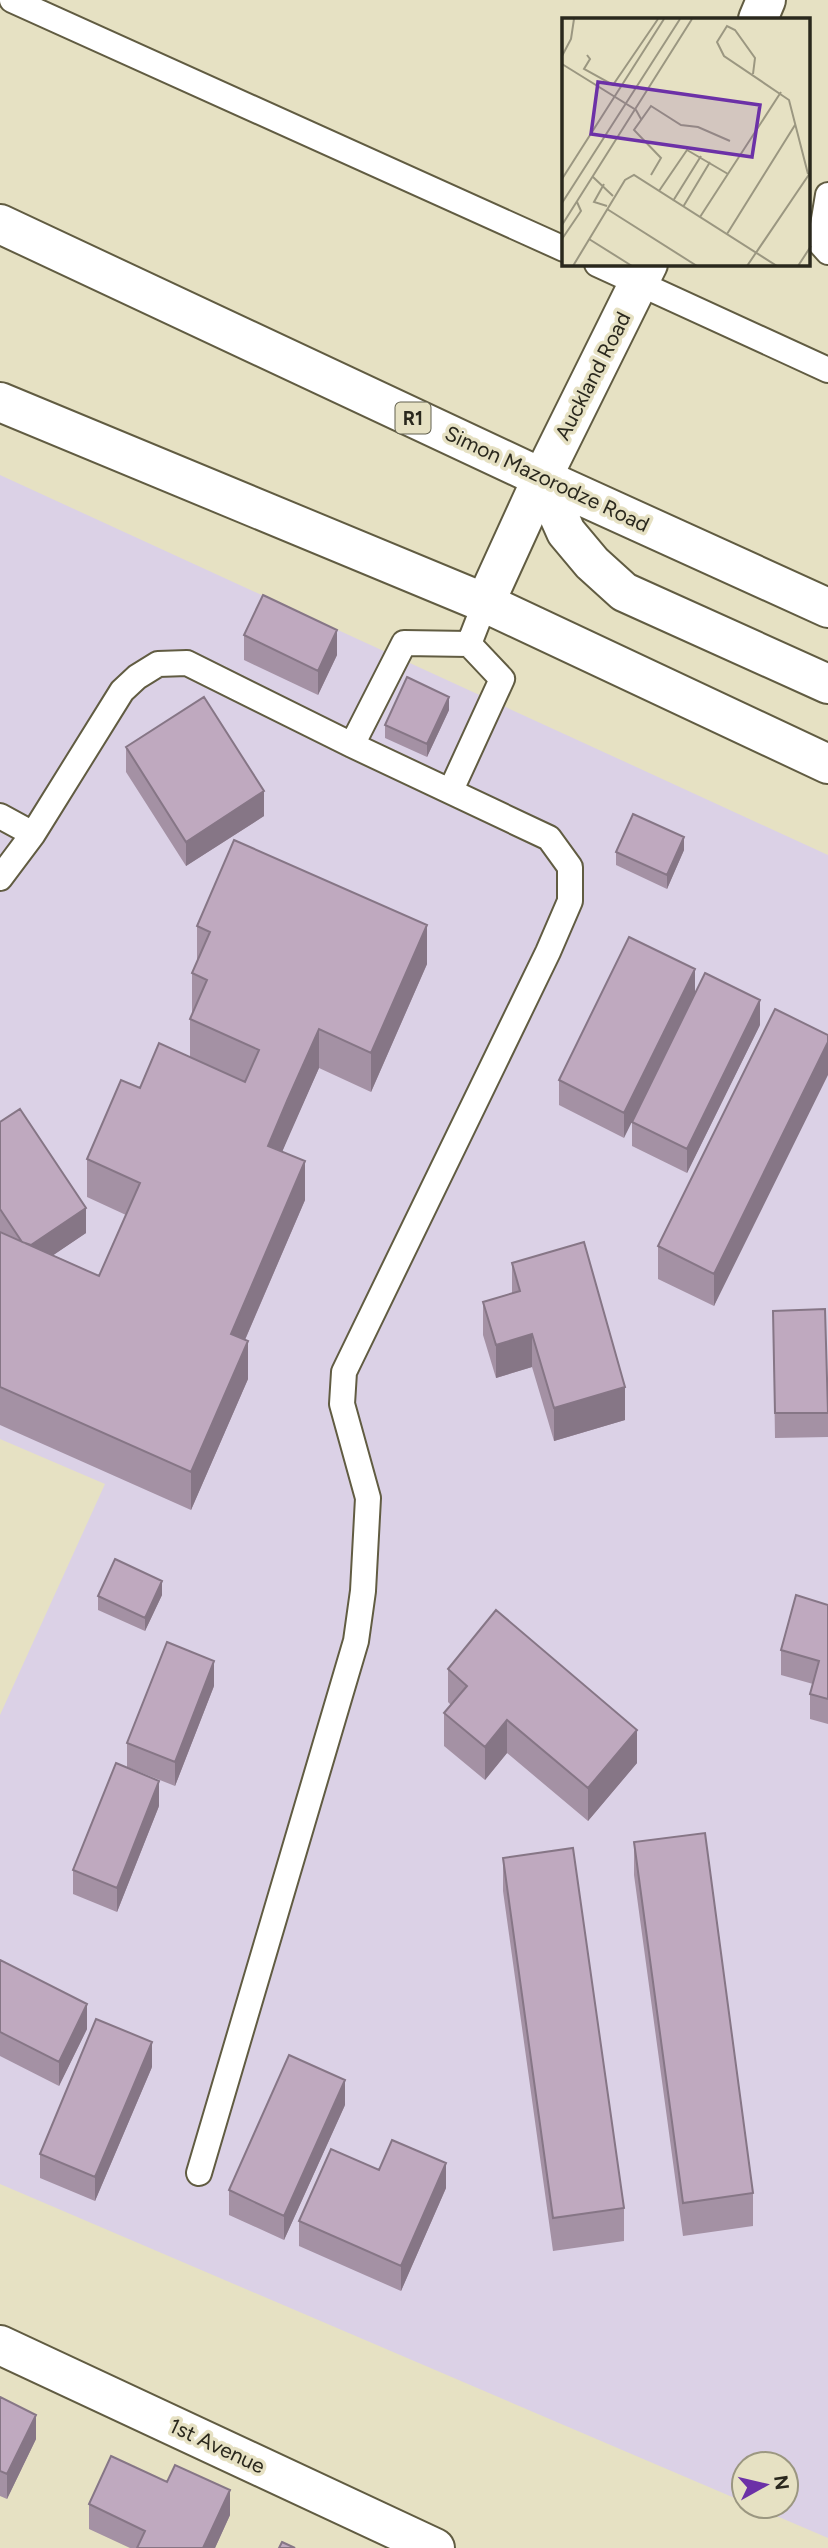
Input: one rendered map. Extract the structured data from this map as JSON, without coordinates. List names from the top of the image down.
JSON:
{
  "streets": {
    "main road": [
      "Auckland Road",
      "R1",
      "Simon Mazorodze Road",
      "1st Avenue"
    ]
  },
  "crossings": [
    ["Auckland Road", "Simon Mazorodze Road"]
  ],
  "north": "right"
}
